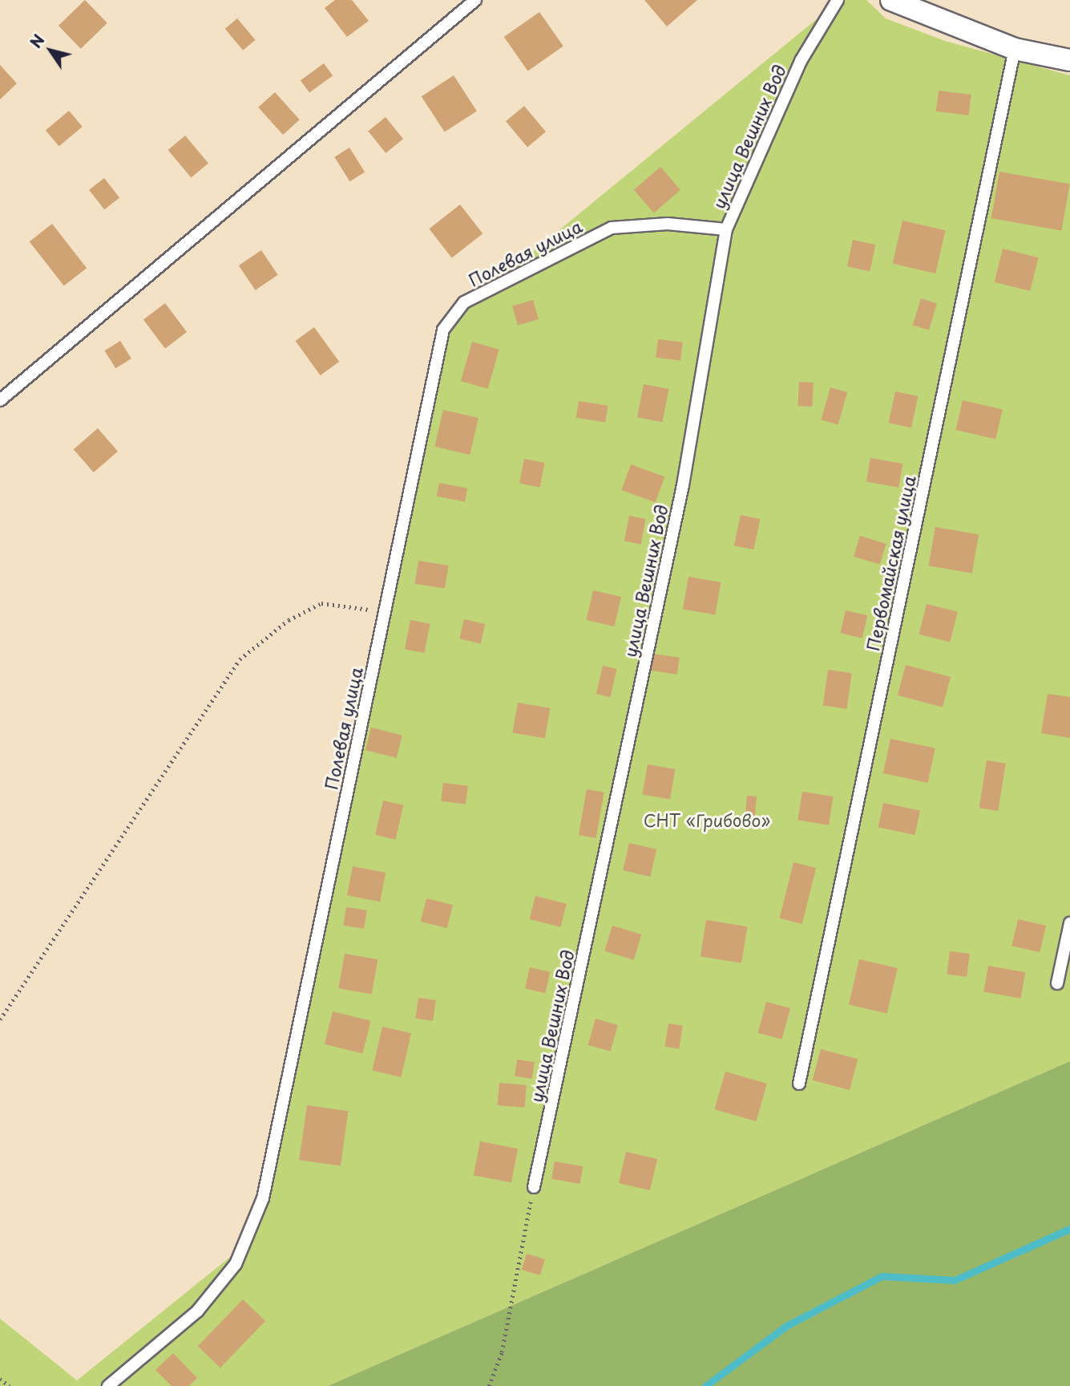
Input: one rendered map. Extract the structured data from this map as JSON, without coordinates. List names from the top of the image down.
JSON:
{
  "streets": {
    "lane": ["улица Вешних Вод", "Полевая улица", "Первомайская улица"]
  },
  "crossings": [
    ["улица Вешних Вод", "Полевая улица"]
  ],
  "parks": ["СНТ «Грибово»"],
  "north": "top left"
}
